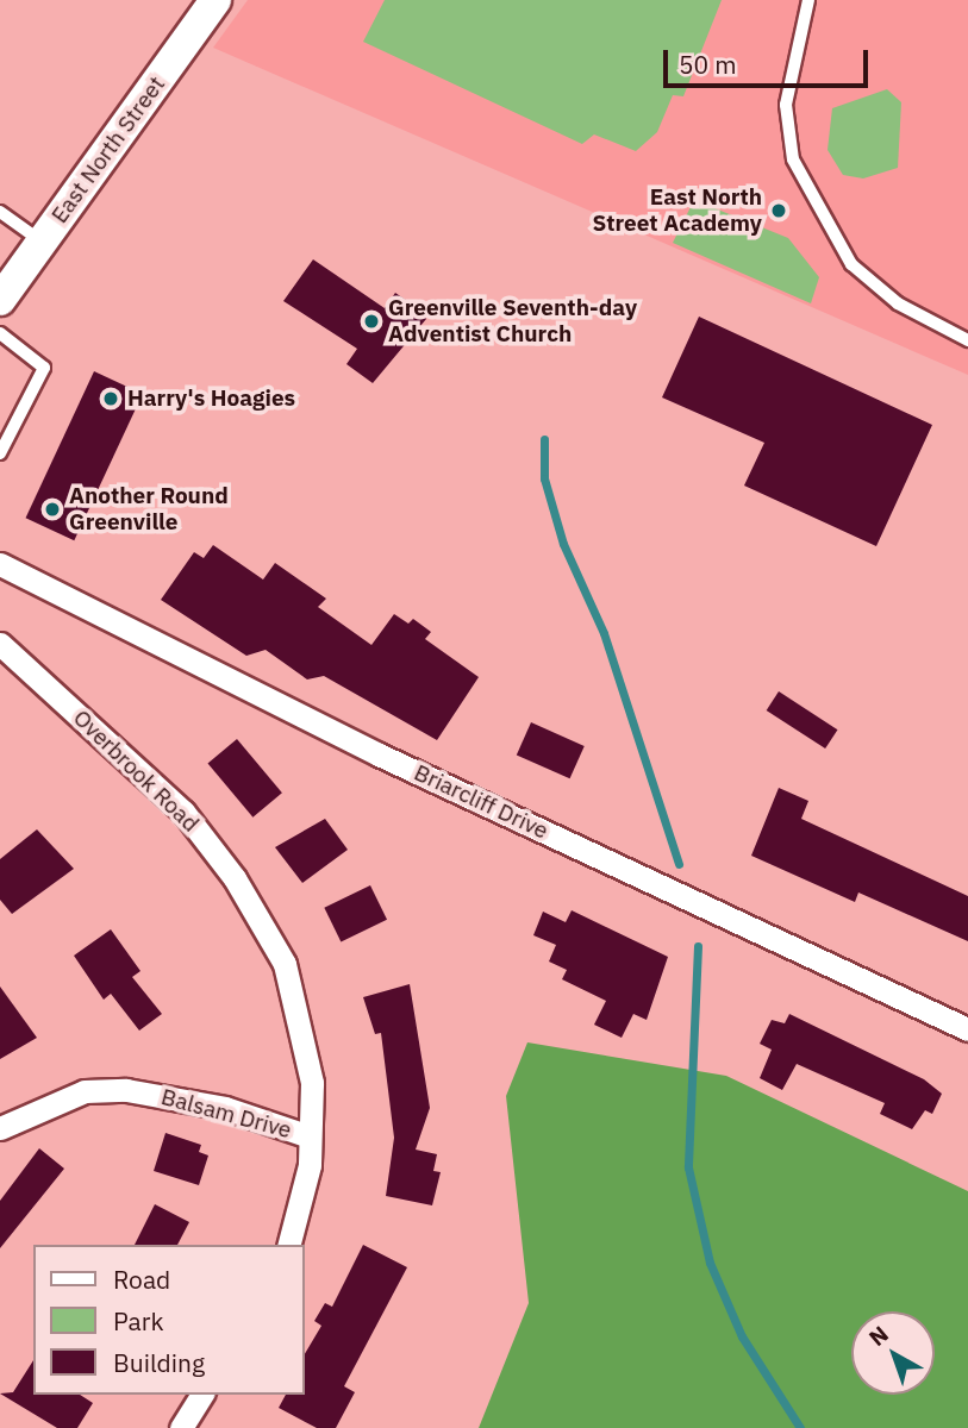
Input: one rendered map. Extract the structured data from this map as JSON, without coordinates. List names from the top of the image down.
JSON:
{
  "streets": {
    "main road": ["East North Street"],
    "street": ["Overbrook Road", "Briarcliff Drive", "Balsam Drive"]
  },
  "crossings": [
    ["Overbrook Road", "Balsam Drive"]
  ],
  "places": [
    "East North Street Academy",
    "Greenville Seventh-day Adventist Church",
    "Harry's Hoagies",
    "Another Round Greenville"
  ],
  "legend": ["Road", "Park", "Building"],
  "scale_bar": "50 m",
  "north": "top left"
}
